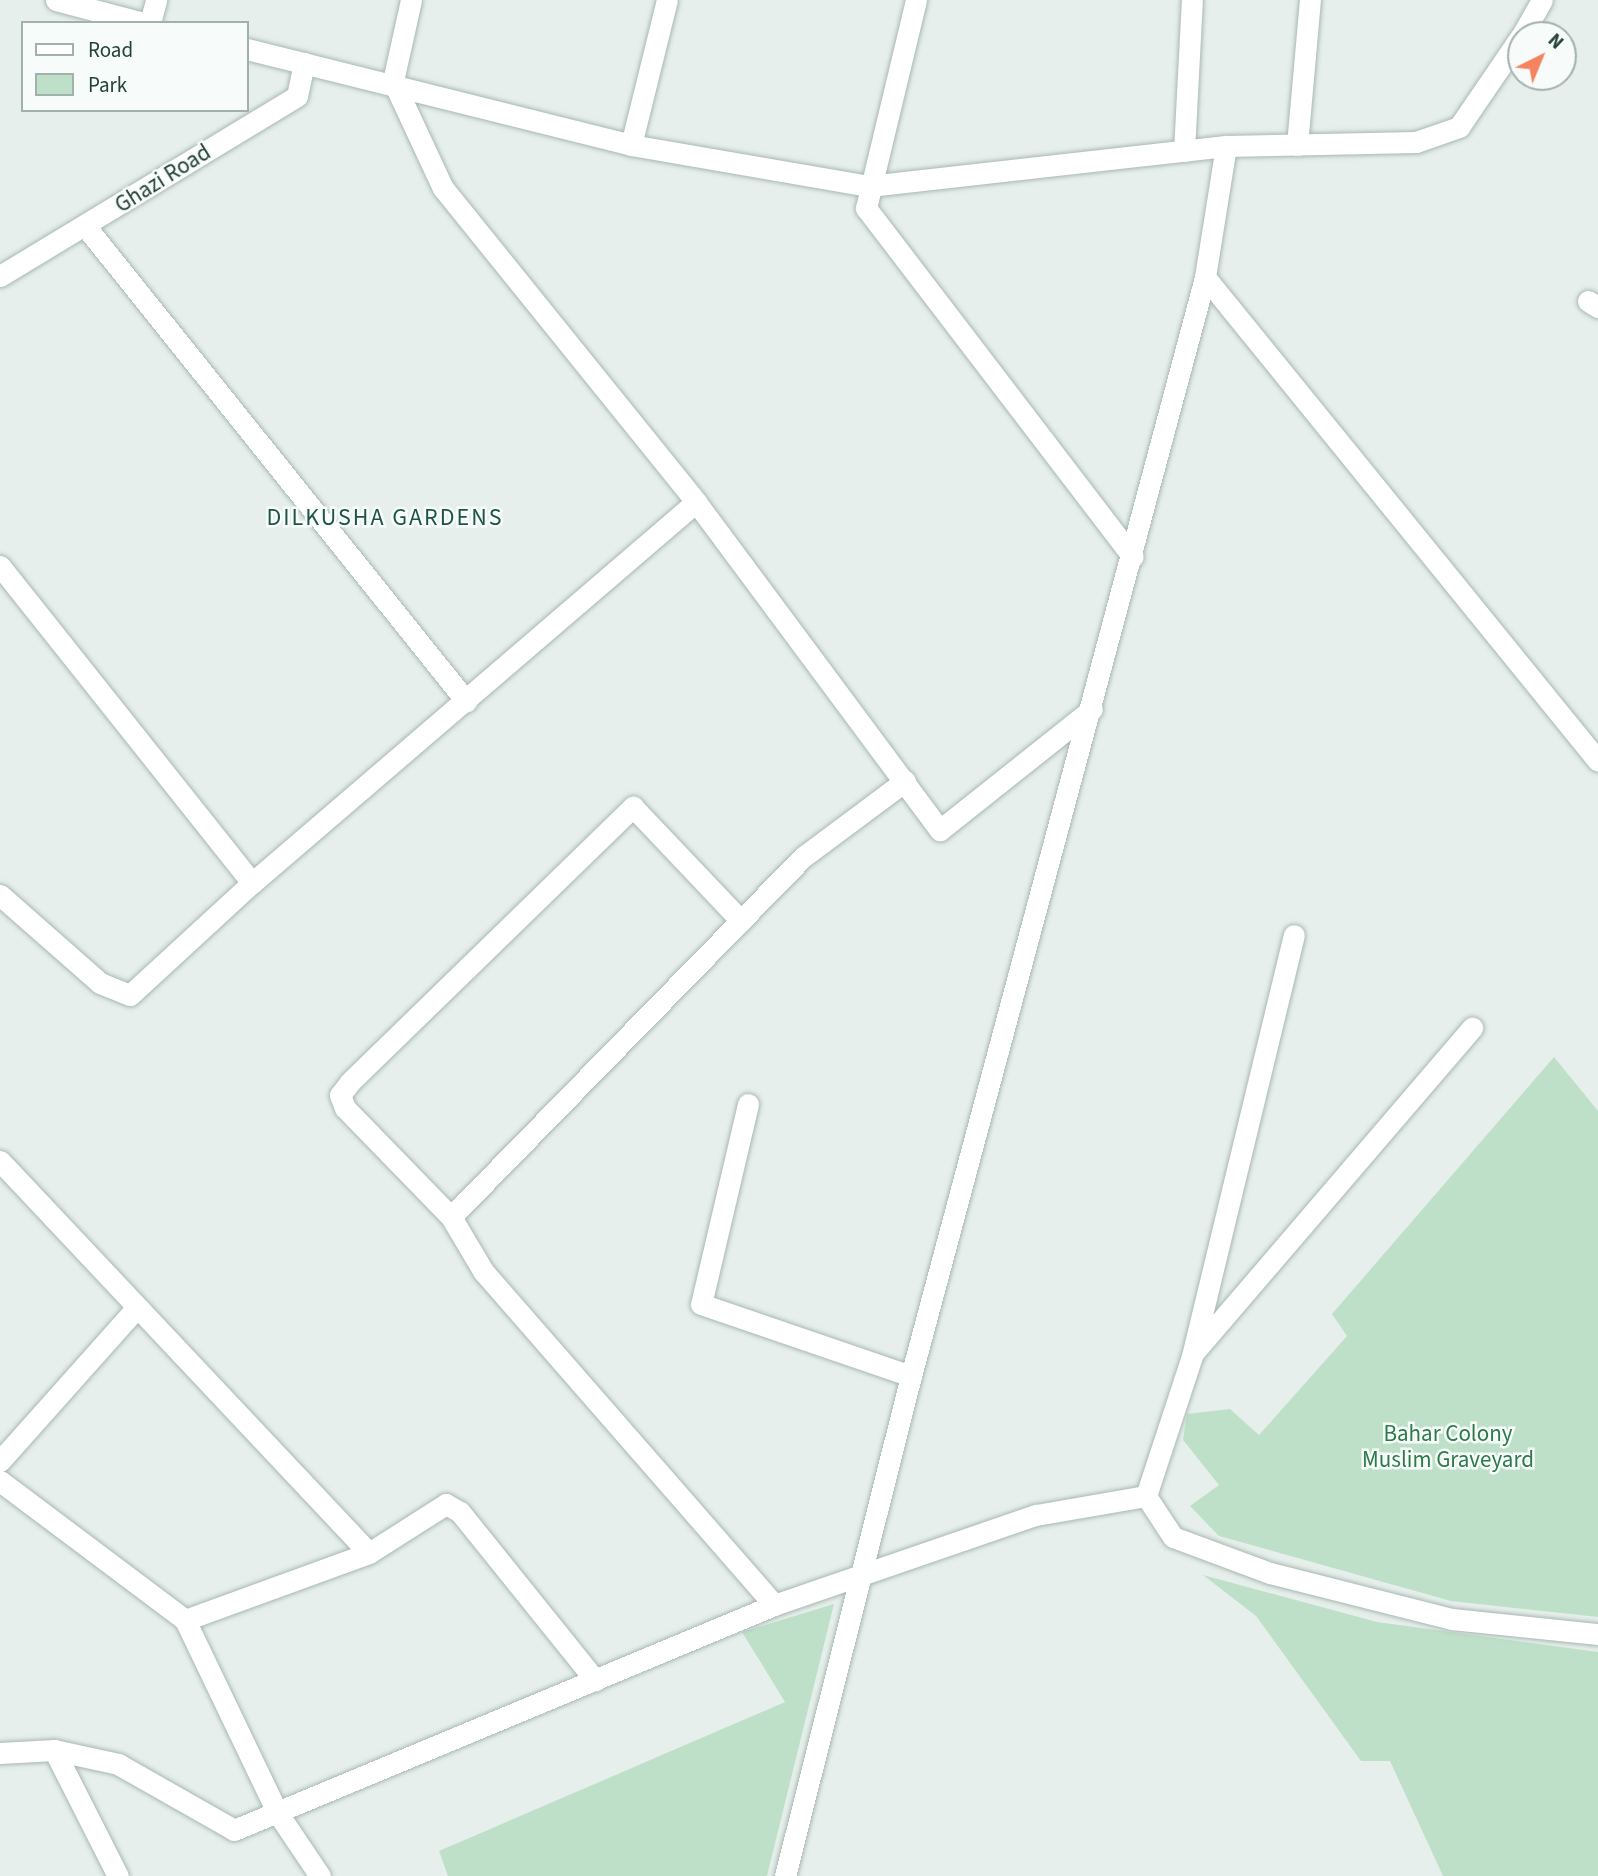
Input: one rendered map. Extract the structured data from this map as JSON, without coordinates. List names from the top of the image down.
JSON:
{
  "streets": {
    "street": ["Ghazi Road"]
  },
  "districts": ["DILKUSHA GARDENS"],
  "parks": ["Bahar Colony Muslim Graveyard"],
  "legend": ["Road", "Park"],
  "north": "top right"
}
